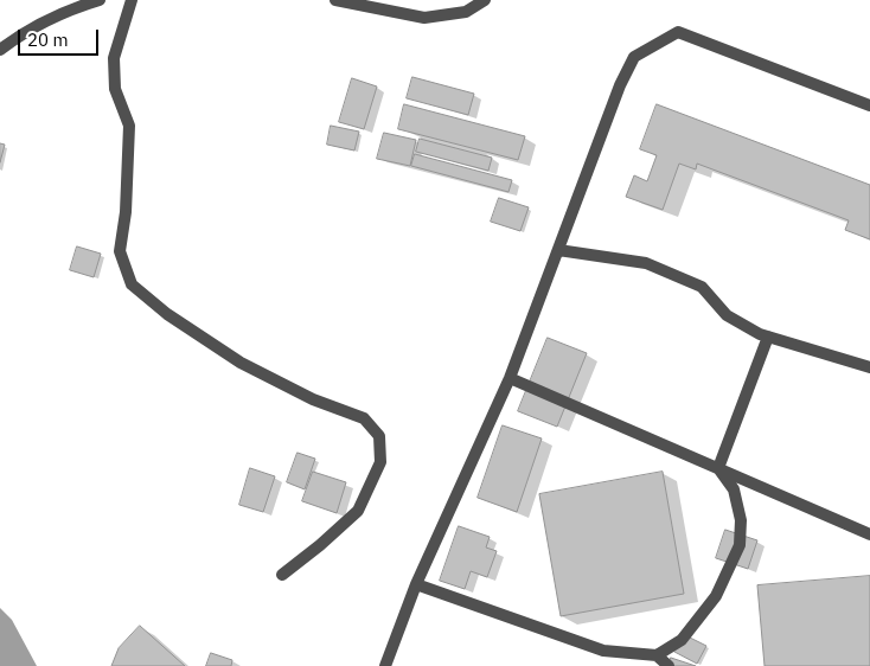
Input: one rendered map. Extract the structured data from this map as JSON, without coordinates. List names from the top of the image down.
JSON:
{
  "scale_bar": "20 m"
}
